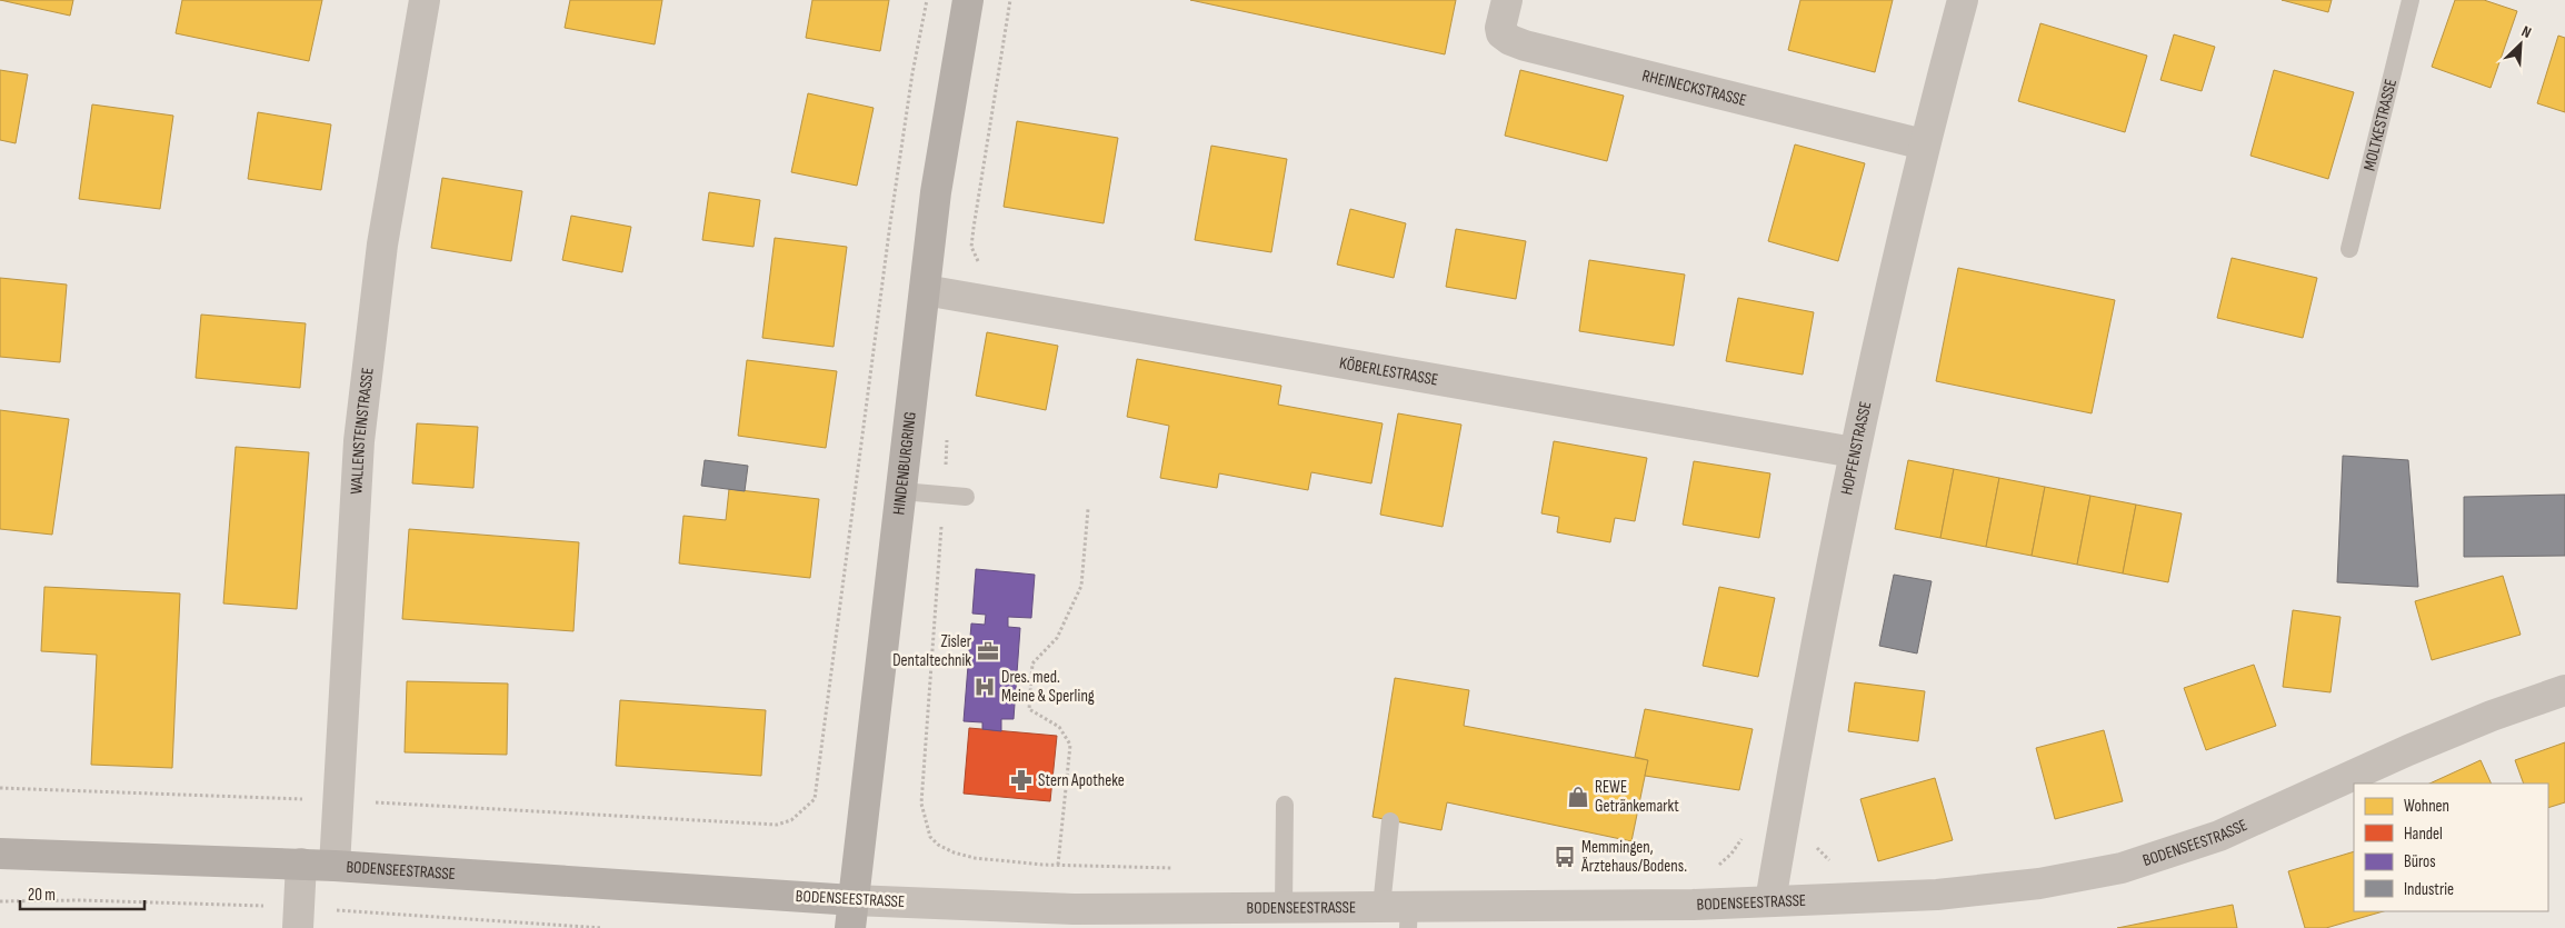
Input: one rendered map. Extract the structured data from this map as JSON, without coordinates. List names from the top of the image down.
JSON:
{
  "streets": {
    "main road": ["HINDENBURGRING", "BODENSEESTRASSE"],
    "street": [
      "RHEINECKSTRASSE",
      "KÖBERLESTRASSE",
      "WALLENSTEINSTRASSE",
      "HOPFENSTRASSE"
    ],
    "lane": ["MOLTKESTRASSE"]
  },
  "crossings": [
    ["RHEINECKSTRASSE", "HOPFENSTRASSE"],
    ["KÖBERLESTRASSE", "HOPFENSTRASSE"],
    ["KÖBERLESTRASSE", "HINDENBURGRING"],
    ["WALLENSTEINSTRASSE", "BODENSEESTRASSE"],
    ["HOPFENSTRASSE", "BODENSEESTRASSE"],
    ["HINDENBURGRING", "BODENSEESTRASSE"]
  ],
  "places": {
    "office": ["Zisler Dentaltechnik"],
    "hospital": ["Dres. med. Meine & Sperling"],
    "pharmacy": ["Stern Apotheke"],
    "shop": ["REWE Getränkemarkt"],
    "bus stop": ["Memmingen, Ärztehaus/Bodens."]
  },
  "legend": [
    "Wohnen",
    "Handel",
    "Büros",
    "Industrie"
  ],
  "scale_bar": "20 m",
  "north": "top right"
}
